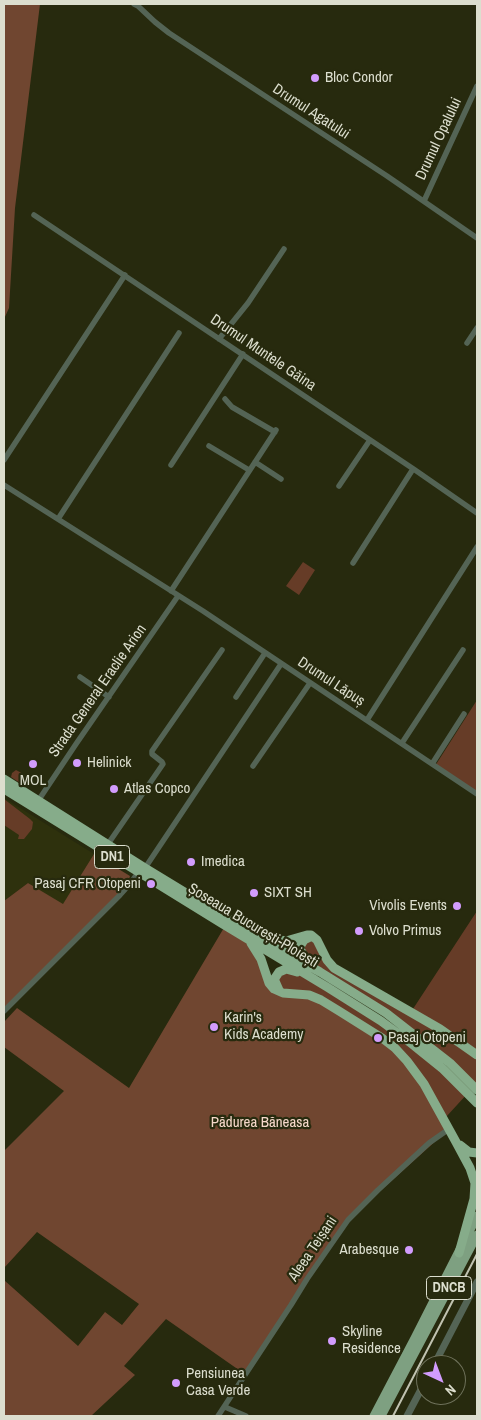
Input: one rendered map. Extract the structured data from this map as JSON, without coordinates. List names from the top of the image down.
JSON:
{
  "streets": {
    "highway": ["DN1", "Șoseaua București-Ploiești"],
    "main road": ["DNCB"],
    "street": [
      "Drumul Agatului",
      "Drumul Opalului",
      "Drumul Muntele Găina",
      "Drumul Lăpuș",
      "Strada General Eraclie Arion",
      "Aleea Teișani"
    ]
  },
  "crossings": [
    ["Drumul Agatului", "Drumul Opalului"],
    ["Drumul Lăpuș", "Strada General Eraclie Arion"],
    ["Strada General Eraclie Arion", "Șoseaua București-Ploiești"]
  ],
  "parks": ["Pădurea Băneasa"],
  "places": [
    "Bloc Condor",
    "Helinick",
    "MOL",
    "Atlas Copco",
    "Imedica",
    "Pasaj CFR Otopeni",
    "SIXT SH",
    "Vivolis Events",
    "Volvo Primus",
    "Karin's Kids Academy",
    "Pasaj Otopeni",
    "Arabesque",
    "Skyline Residence",
    "Pensiunea Casa Verde"
  ],
  "north": "bottom right"
}
